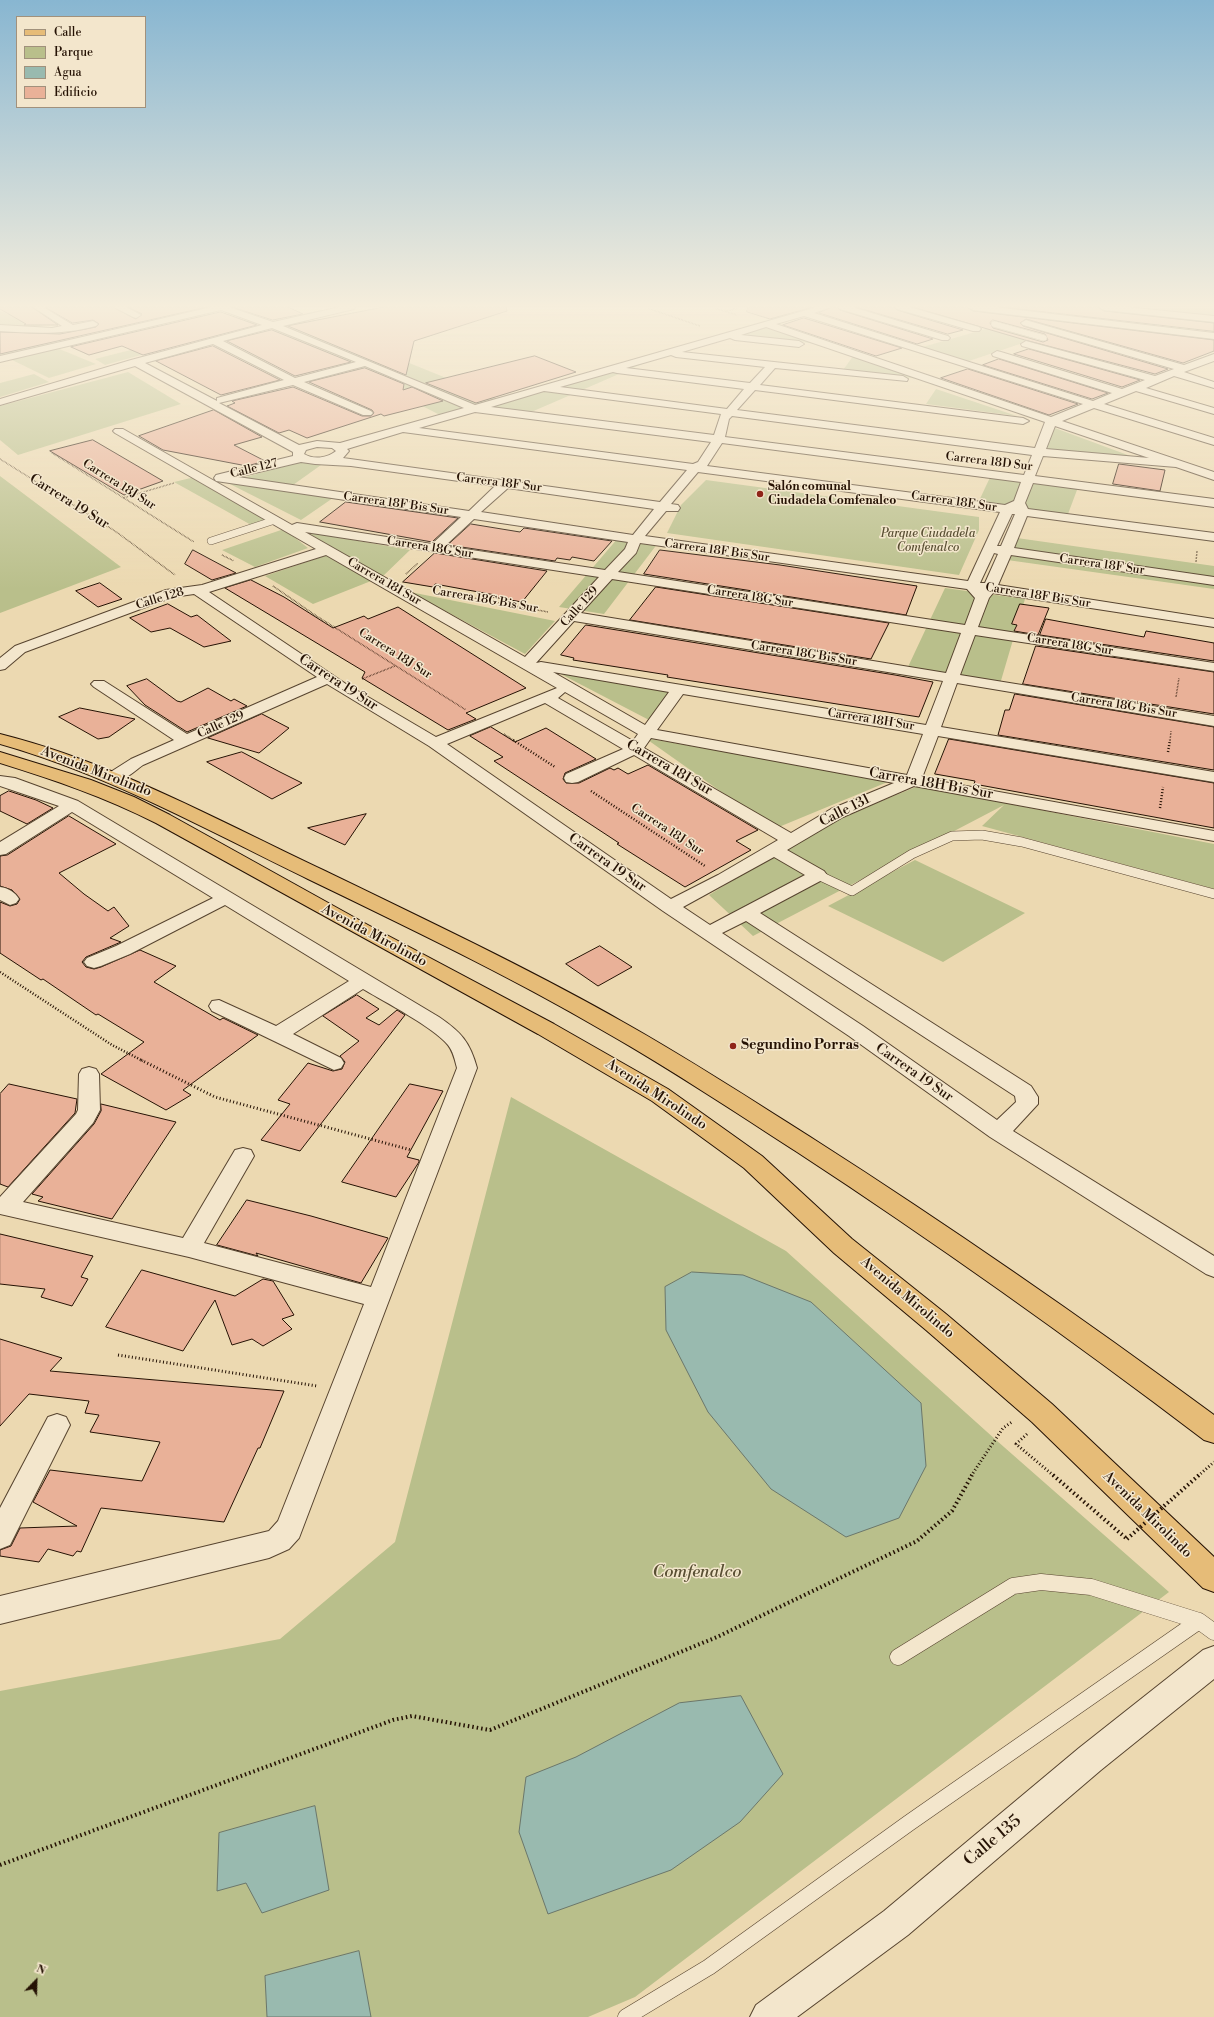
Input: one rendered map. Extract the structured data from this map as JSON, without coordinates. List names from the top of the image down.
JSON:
{
  "streets": {
    "main road": ["Avenida Mirolindo"],
    "street": [
      "Carrera 18D Sur",
      "Calle 127",
      "Carrera 18F Sur",
      "Carrera 19 Sur",
      "Carrera 18E Sur",
      "Carrera 18F Bis Sur",
      "Carrera 18G Sur",
      "Carrera 18I Sur",
      "Calle 128",
      "Carrera 18G Bis Sur",
      "Calle 129",
      "Carrera 18H Sur",
      "Carrera 18H Bis Sur",
      "Calle 131",
      "Calle 135"
    ],
    "path": ["Carrera 18J Sur"]
  },
  "crossings": [
    ["Carrera 18D Sur", "Calle 129"],
    ["Calle 127", "Carrera 18F Sur"],
    ["Calle 127", "Carrera 18F Bis Sur"],
    ["Calle 127", "Carrera 18I Sur"],
    ["Carrera 18F Sur", "Calle 129"],
    ["Carrera 18J Sur", "Calle 128"],
    ["Carrera 18J Sur", "Calle 131"],
    ["Carrera 19 Sur", "Calle 128"],
    ["Carrera 19 Sur", "Calle 129"],
    ["Carrera 19 Sur", "Calle 131"],
    ["Carrera 18E Sur", "Calle 129"],
    ["Carrera 18F Bis Sur", "Carrera 18I Sur"],
    ["Carrera 18F Bis Sur", "Calle 129"],
    ["Carrera 18G Sur", "Carrera 18I Sur"],
    ["Carrera 18G Sur", "Calle 129"],
    ["Carrera 18I Sur", "Calle 128"],
    ["Carrera 18I Sur", "Calle 129"],
    ["Carrera 18I Sur", "Carrera 18H Sur"],
    ["Carrera 18I Sur", "Carrera 18H Bis Sur"],
    ["Carrera 18I Sur", "Calle 131"],
    ["Carrera 18G Bis Sur", "Calle 129"],
    ["Calle 129", "Carrera 18H Sur"],
    ["Calle 129", "Avenida Mirolindo"],
    ["Carrera 18H Bis Sur", "Calle 131"]
  ],
  "parks": ["Parque Ciudadela Comfenalco", "Comfenalco"],
  "places": ["Salón comunal Ciudadela Comfenalco", "Segundino Porras"],
  "legend": [
    "Calle",
    "Parque",
    "Agua",
    "Edificio"
  ],
  "north": "top right"
}
